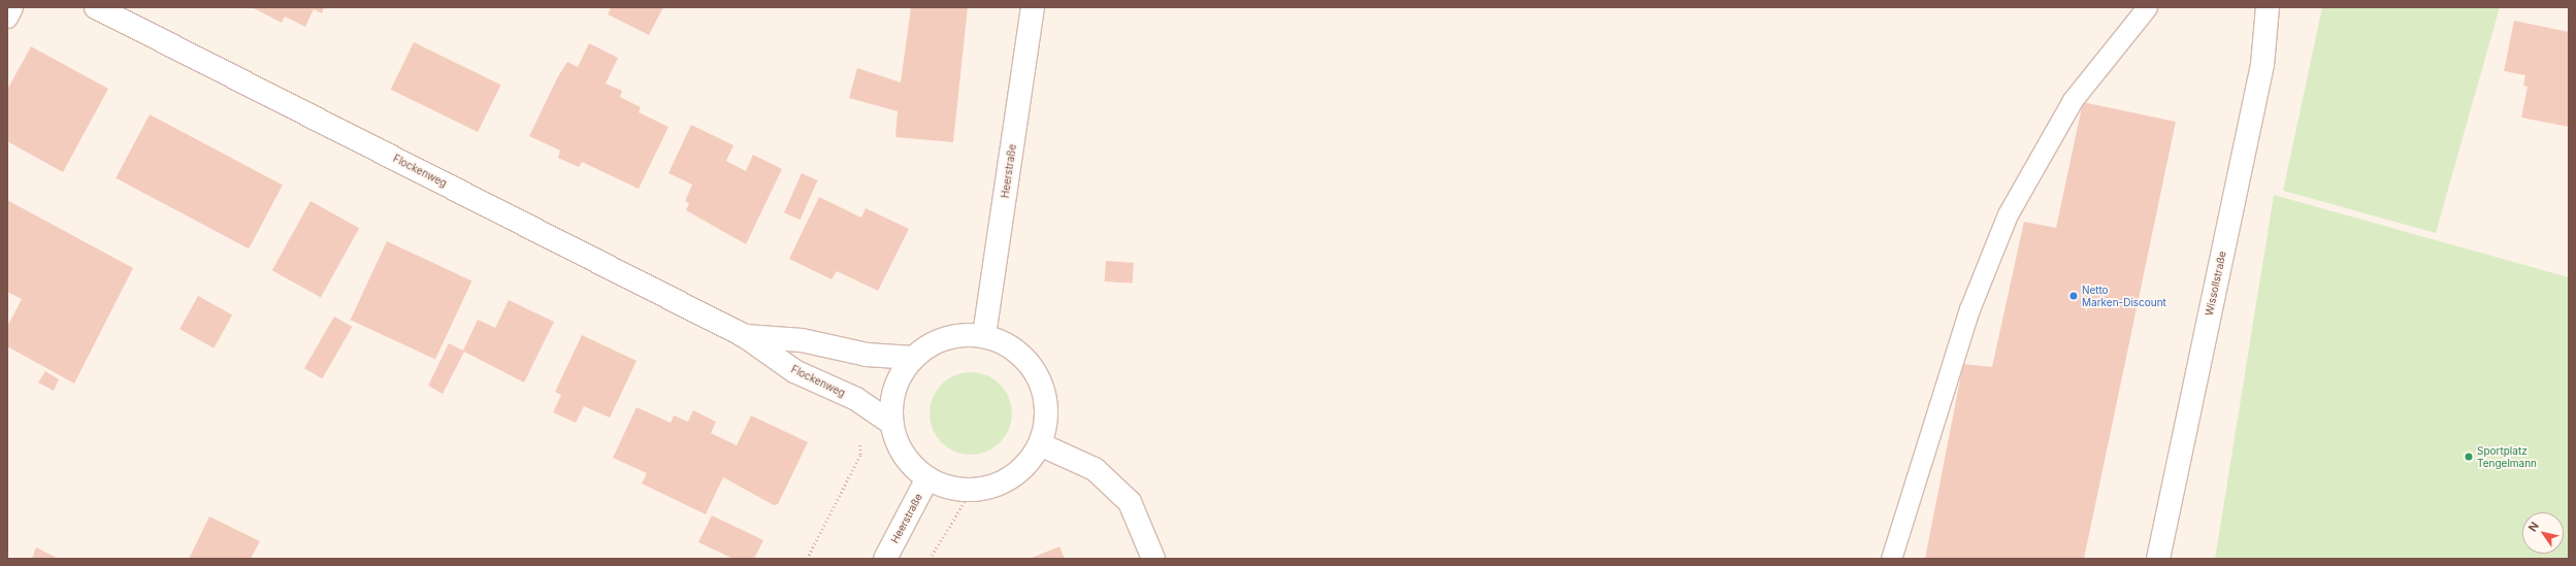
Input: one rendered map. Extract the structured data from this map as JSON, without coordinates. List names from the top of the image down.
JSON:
{
  "streets": {
    "street": ["Flockenweg", "Heerstraße", "Wissollstraße"]
  },
  "places": ["Netto Marken-Discount", "Sportplatz Tengelmann"],
  "north": "top left"
}
